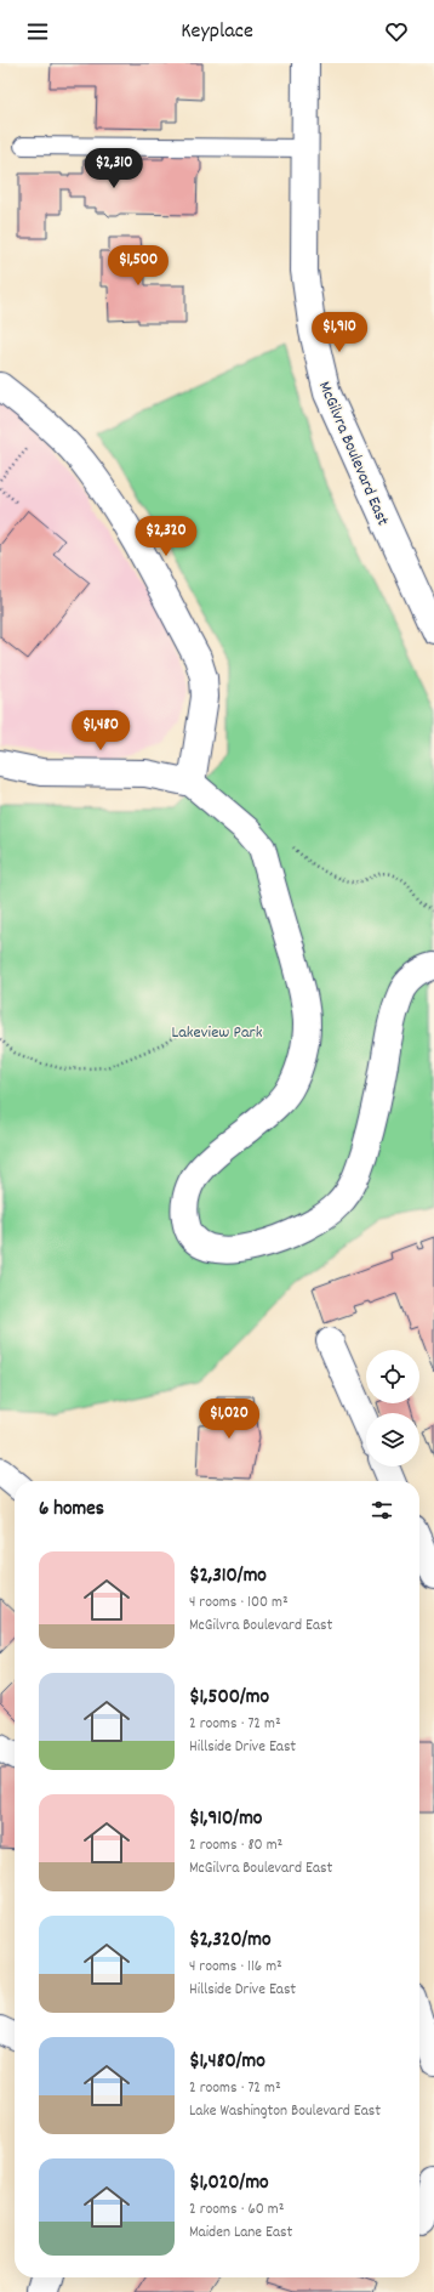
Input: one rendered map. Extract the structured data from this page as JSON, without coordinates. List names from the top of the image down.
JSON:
{
  "streets": {
    "street": ["McGilvra Boulevard East"]
  },
  "parks": ["Lakeview Park"],
  "page": {
    "header": "Keyplace",
    "price": [
      "$2,310",
      "$1,500",
      "$1,910",
      "$2,320",
      "$1,480",
      "$1,020"
    ],
    "heading": "6 homes",
    "list": [
      {
        "name": "$2,310/mo",
        "note": "4 rooms · 100 m² · McGilvra Boulevard East"
      },
      {
        "name": "$1,500/mo",
        "note": "2 rooms · 72 m² · Hillside Drive East"
      },
      {
        "name": "$1,910/mo",
        "note": "2 rooms · 80 m² · McGilvra Boulevard East"
      },
      {
        "name": "$2,320/mo",
        "note": "4 rooms · 116 m² · Hillside Drive East"
      },
      {
        "name": "$1,480/mo",
        "note": "2 rooms · 72 m² · Lake Washington Boulevard East"
      },
      {
        "name": "$1,020/mo",
        "note": "2 rooms · 60 m² · Maiden Lane East"
      }
    ]
  }
}
